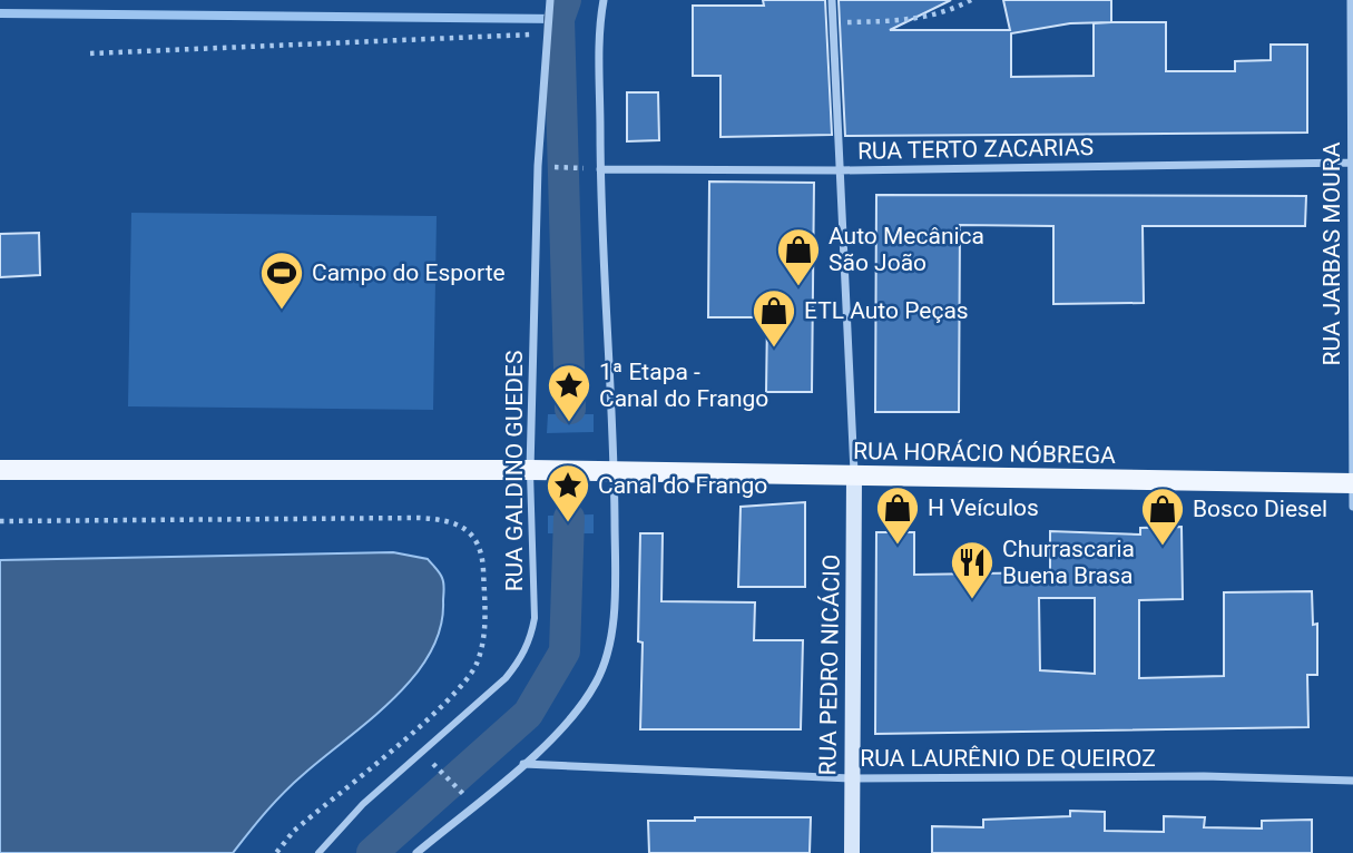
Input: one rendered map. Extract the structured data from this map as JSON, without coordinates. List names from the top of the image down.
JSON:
{
  "streets": {
    "main road": ["RUA HORÁCIO NÓBREGA", "RUA PEDRO NICÁCIO"],
    "street": [
      "RUA TERTO ZACARIAS",
      "RUA JARBAS MOURA",
      "RUA GALDINO GUEDES",
      "RUA LAURÊNIO DE QUEIROZ"
    ]
  },
  "crossings": [
    ["RUA TERTO ZACARIAS", "RUA JARBAS MOURA"],
    ["RUA JARBAS MOURA", "RUA HORÁCIO NÓBREGA"],
    ["RUA HORÁCIO NÓBREGA", "RUA GALDINO GUEDES"],
    ["RUA HORÁCIO NÓBREGA", "RUA PEDRO NICÁCIO"],
    ["RUA PEDRO NICÁCIO", "RUA LAURÊNIO DE QUEIROZ"]
  ],
  "places": {
    "shop": [
      "Auto Mecânica São João",
      "ETL Auto Peças",
      "H Veículos",
      "Bosco Diesel"
    ],
    "sports": ["Campo do Esporte"],
    "place": ["1ª Etapa - Canal do Frango", "Canal do Frango"],
    "restaurant": ["Churrascaria Buena Brasa"]
  }
}
